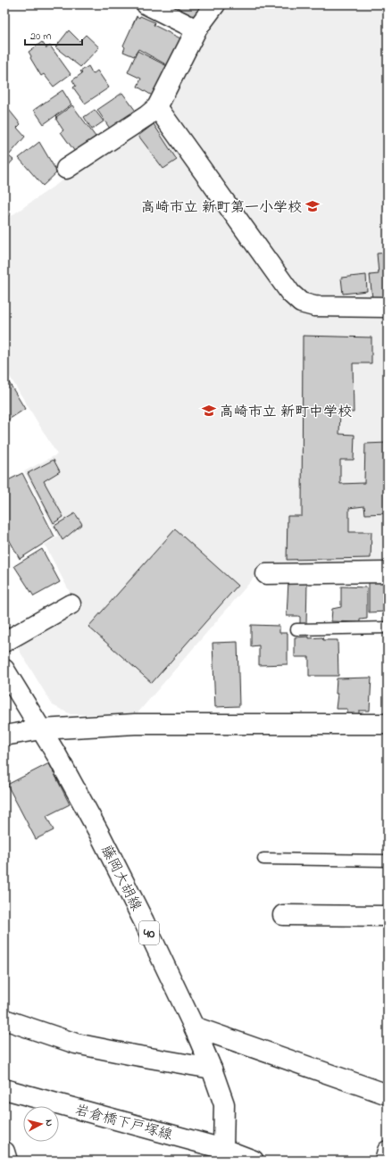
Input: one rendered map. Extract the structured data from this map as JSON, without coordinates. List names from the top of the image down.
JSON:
{
  "streets": {
    "street": ["藤岡大胡線", "40", "岩倉橋下戸塚線"]
  },
  "crossings": [
    ["藤岡大胡線", "岩倉橋下戸塚線"]
  ],
  "places": {
    "school or university": ["高崎市立 新町第一小学校", "高崎市立 新町中学校"]
  },
  "scale_bar": "20 m",
  "north": "right"
}
